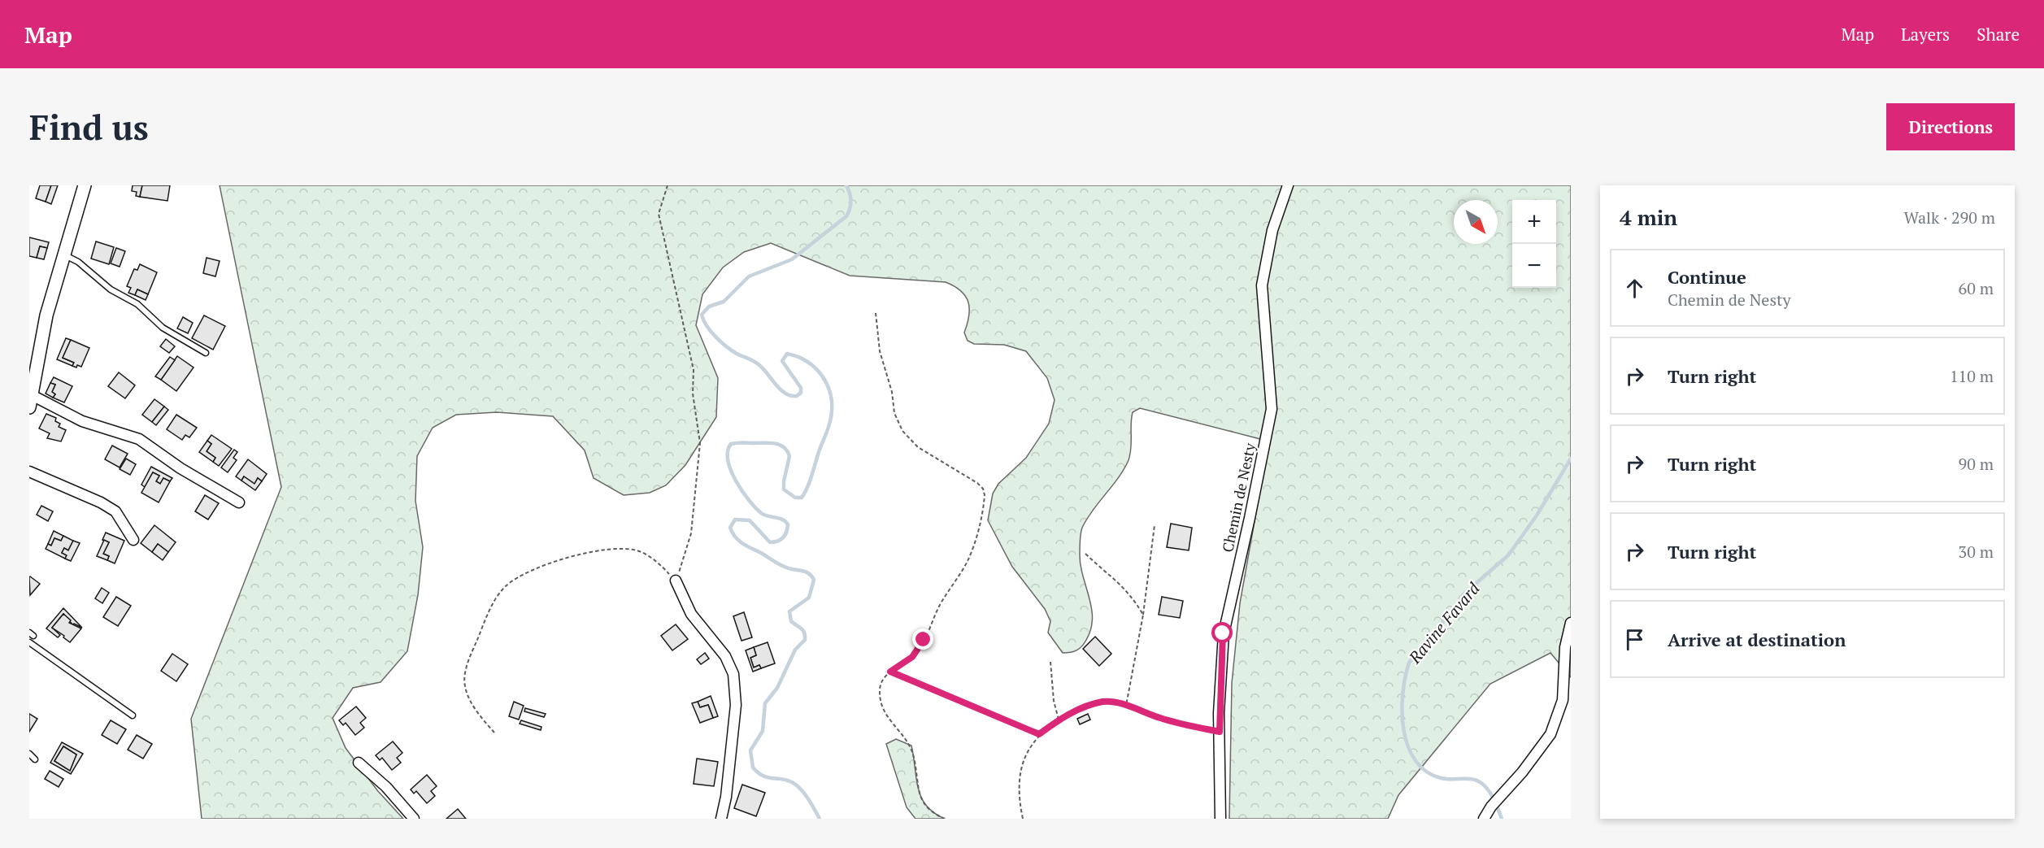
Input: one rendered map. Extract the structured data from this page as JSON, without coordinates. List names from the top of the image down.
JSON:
{
  "streets": {
    "street": ["Chemin de Nesty"]
  },
  "water": ["Ravine Favard"],
  "north": "bottom right",
  "page": {
    "header": "Map",
    "nav": ["Map", "Layers", "Share"],
    "buttons": "Directions",
    "title": "Find us",
    "heading": ["4 min", "Walk · 290 m"],
    "map_buttons": ["+", "−"],
    "list": [
      ["Continue", "Chemin de Nesty", "60 m"],
      ["Turn right", "110 m"],
      ["Turn right", "90 m"],
      ["Turn right", "30 m"],
      "Arrive at destination"
    ]
  }
}
